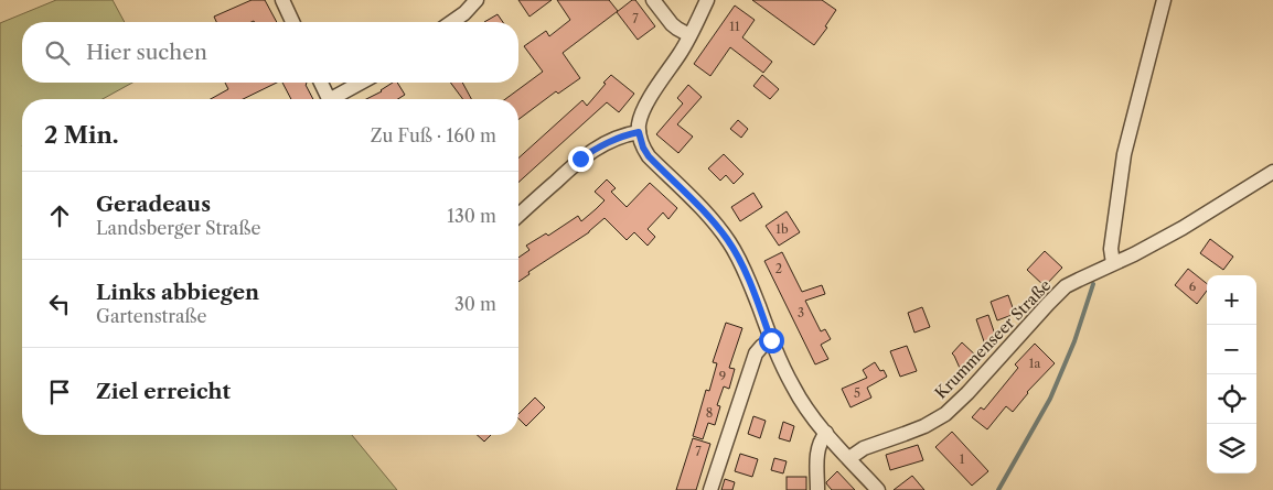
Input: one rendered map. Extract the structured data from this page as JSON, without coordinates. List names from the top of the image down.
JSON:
{
  "streets": {
    "street": ["Krummenseer Straße"]
  },
  "house_numbers": [
    "7",
    "11",
    "1b",
    "2",
    "6",
    "3",
    "1a",
    "9",
    "5",
    "8",
    "7",
    "1"
  ],
  "page": {
    "search": "Hier suchen",
    "heading": ["2 Min.", "Zu Fuß · 160 m"],
    "list": [
      ["Geradeaus", "Landsberger Straße", "130 m"],
      ["Links abbiegen", "Gartenstraße", "30 m"],
      "Ziel erreicht"
    ],
    "map_buttons": ["+", "−"]
  }
}
